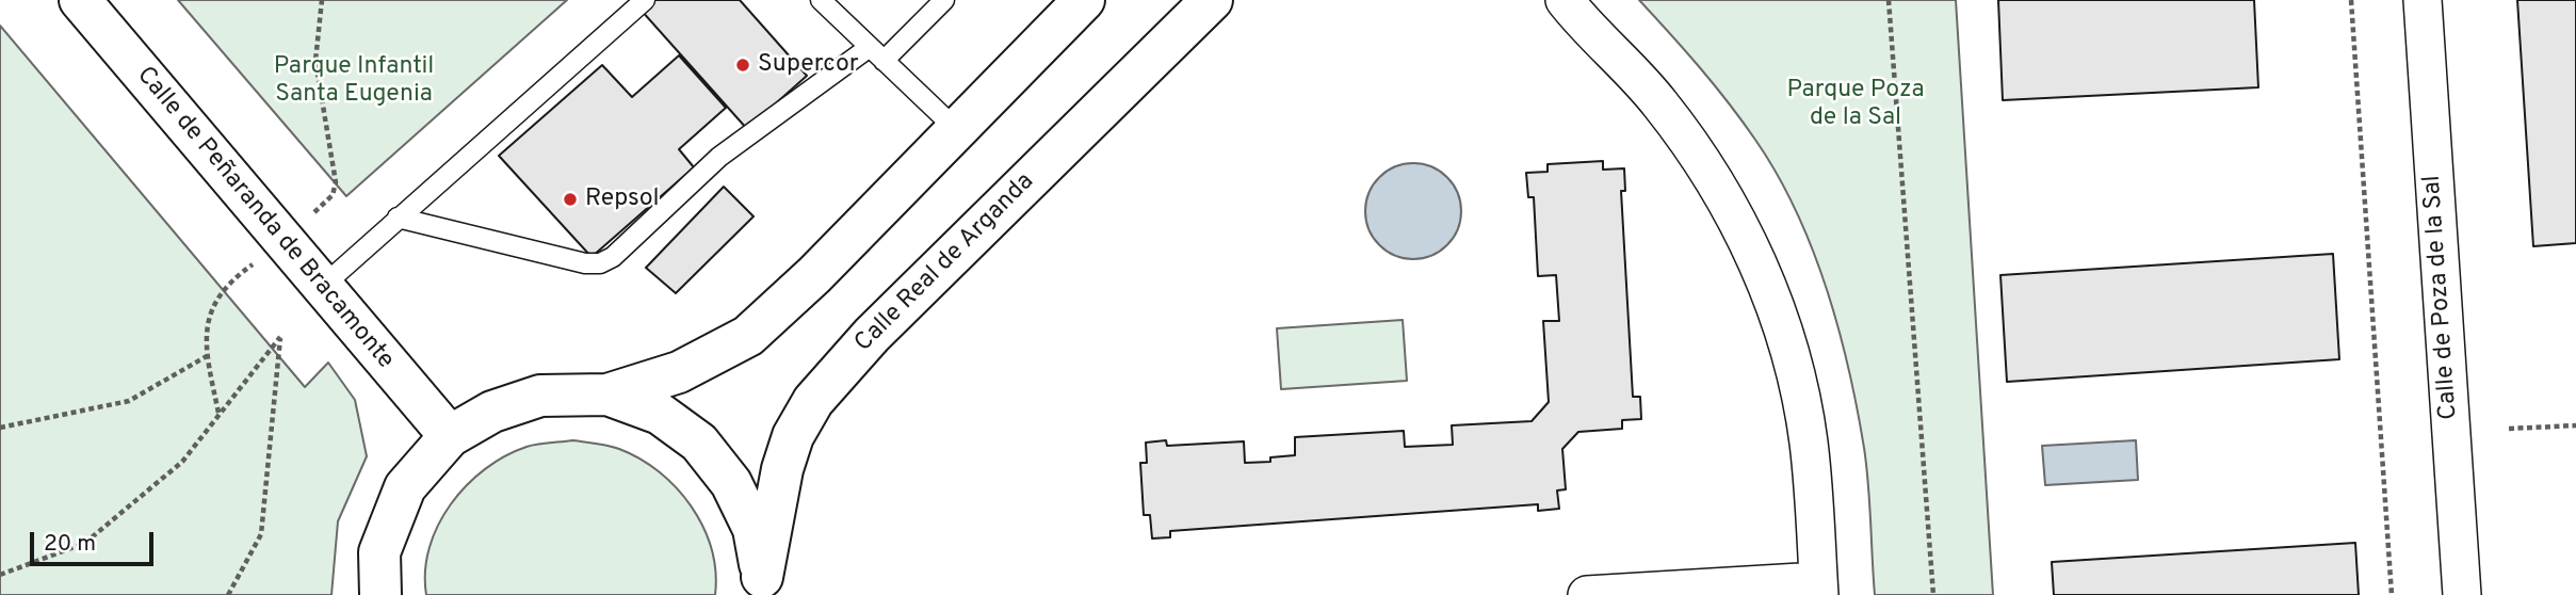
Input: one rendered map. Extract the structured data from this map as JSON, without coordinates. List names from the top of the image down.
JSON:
{
  "streets": {
    "main road": ["Calle de Peñaranda de Bracamonte", "Calle Real de Arganda"],
    "street": ["Calle de Poza de la Sal"]
  },
  "parks": ["Parque Infantil Santa Eugenia", "Parque Poza de la Sal"],
  "places": ["Supercor", "Repsol"],
  "scale_bar": "20 m"
}
